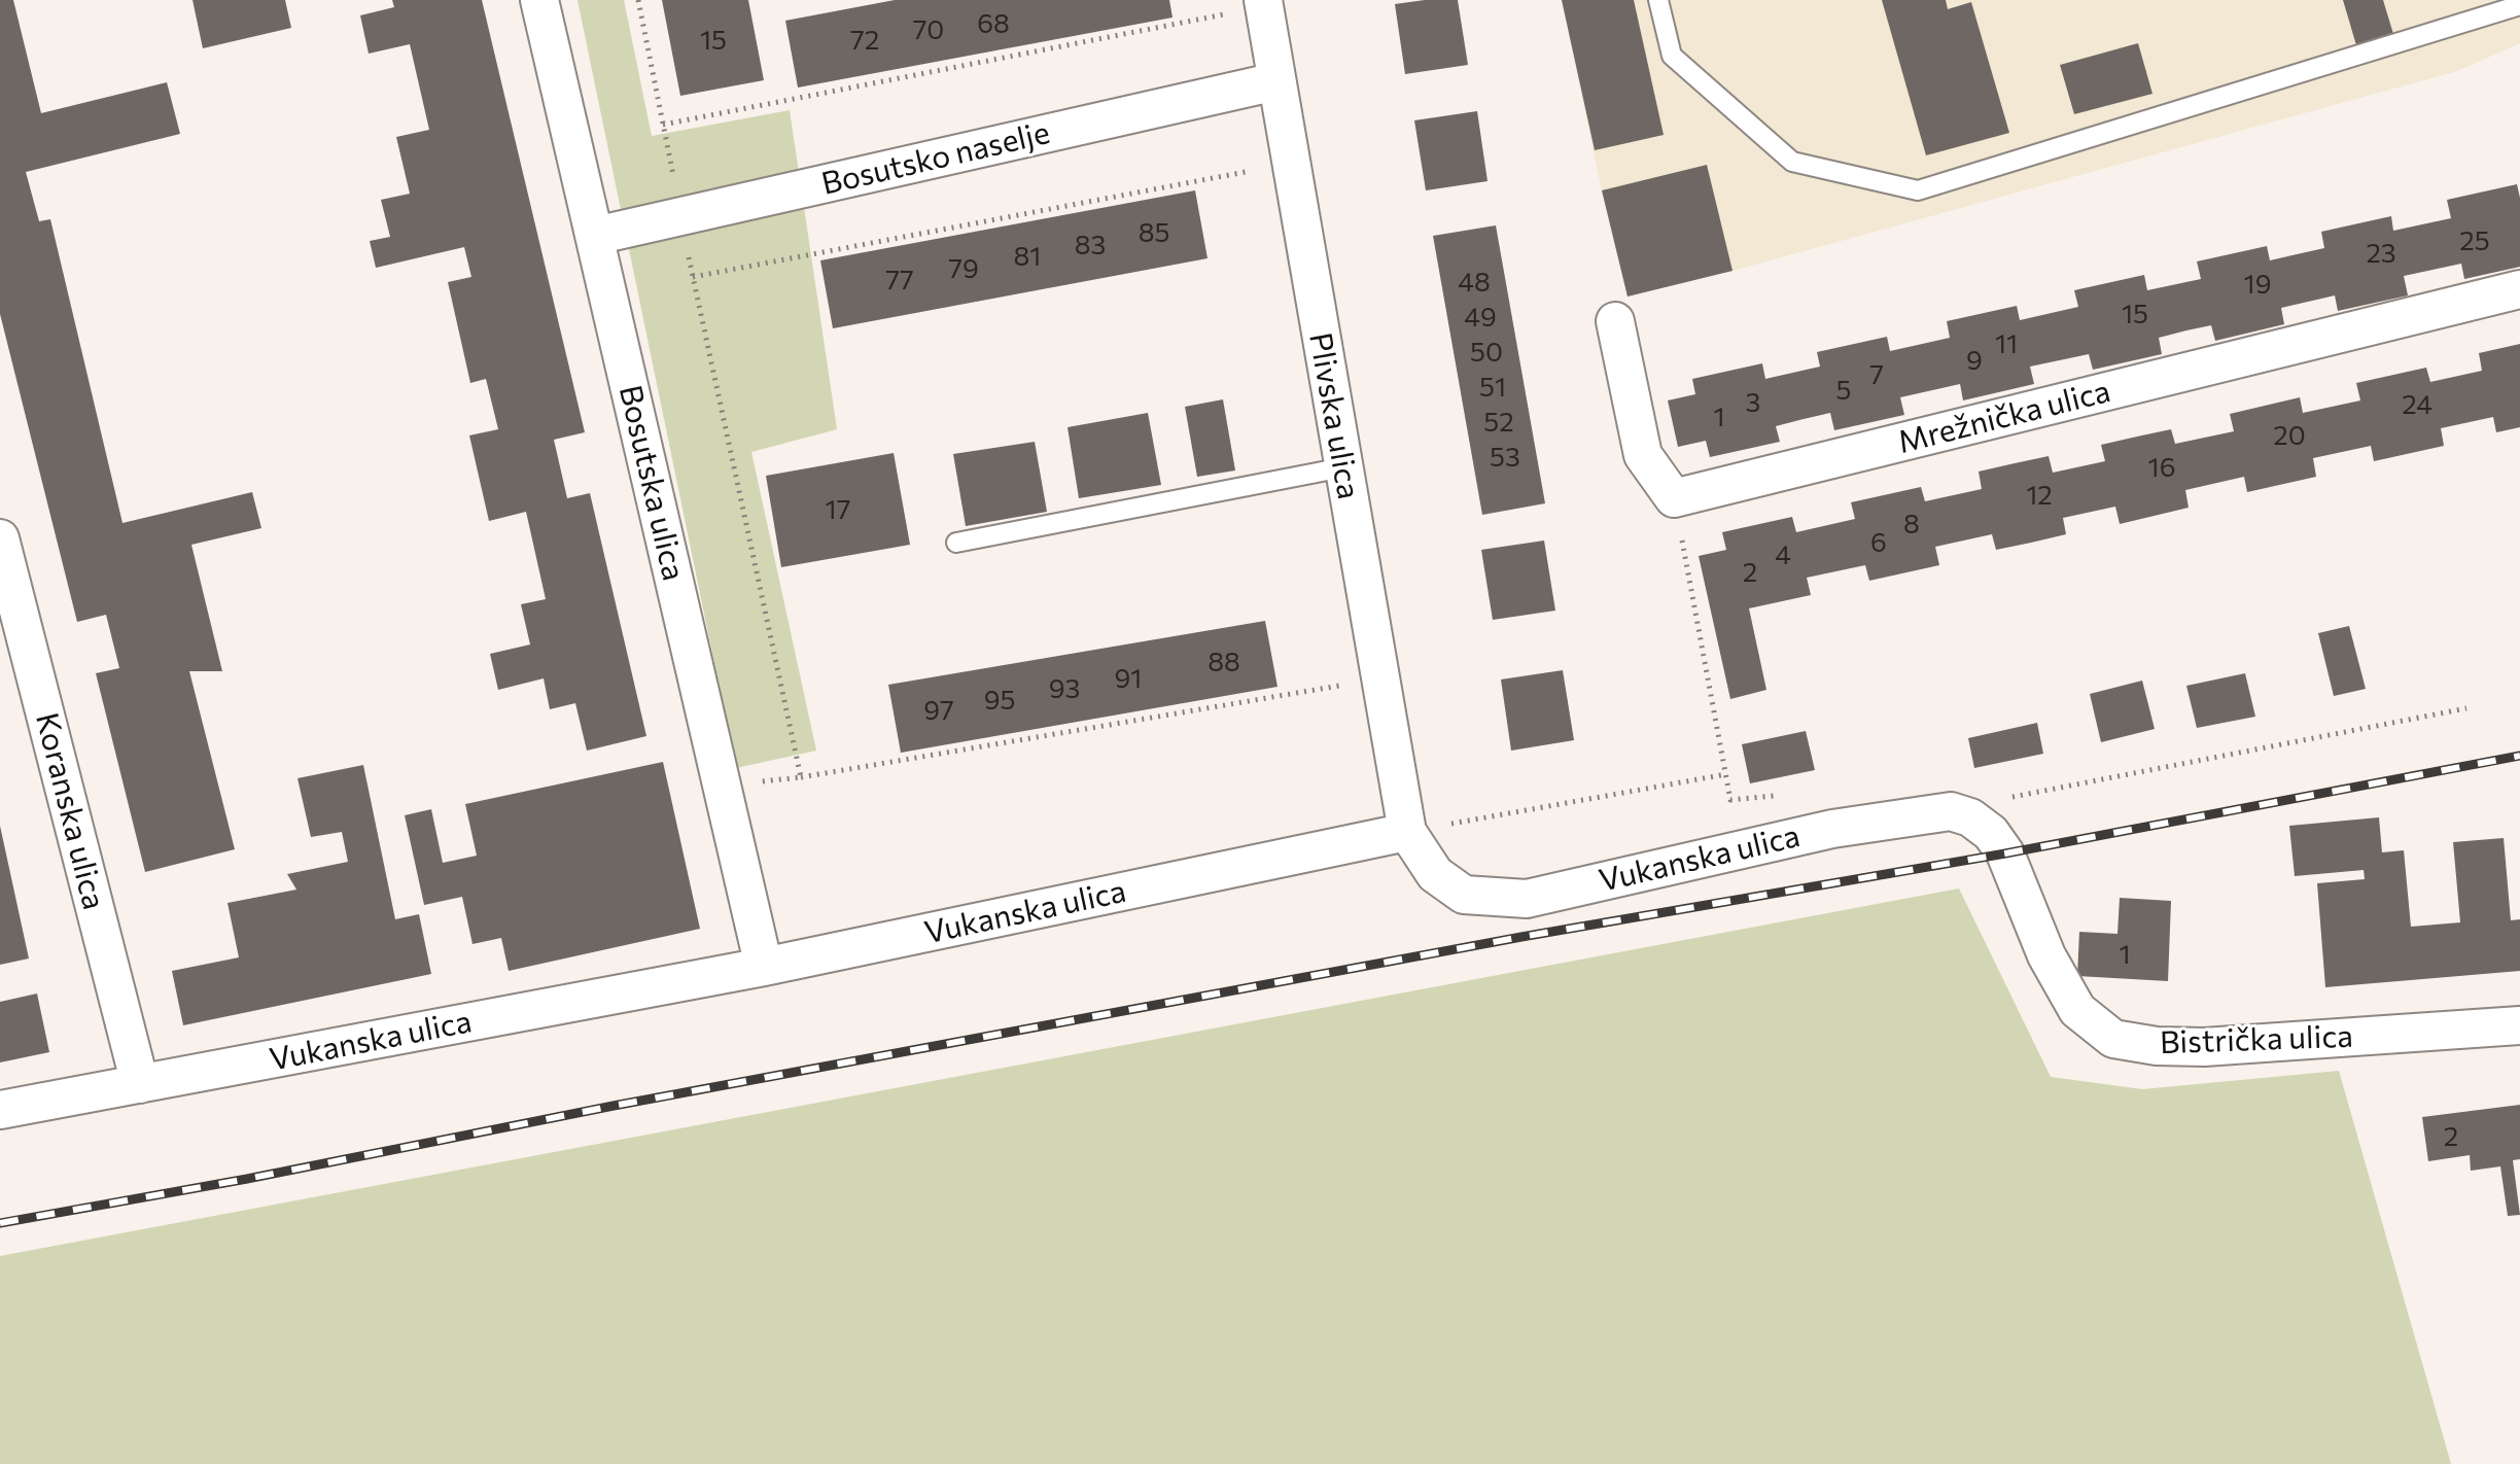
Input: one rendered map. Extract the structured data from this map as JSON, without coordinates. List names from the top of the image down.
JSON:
{
  "streets": {
    "street": [
      "Bosutsko naselje",
      "Plivska ulica",
      "Mrežnička ulica",
      "Bosutska ulica",
      "Koranska ulica",
      "Vukanska ulica",
      "Bistrička ulica"
    ]
  },
  "crossings": [
    ["Bosutsko naselje", "Plivska ulica"],
    ["Bosutsko naselje", "Bosutska ulica"],
    ["Plivska ulica", "Vukanska ulica"],
    ["Bosutska ulica", "Vukanska ulica"],
    ["Koranska ulica", "Vukanska ulica"],
    ["Vukanska ulica", "Bistrička ulica"]
  ],
  "house_numbers": [
    "68",
    "70",
    "15",
    "72",
    "85",
    "25",
    "83",
    "23",
    "81",
    "79",
    "77",
    "48",
    "19",
    "15",
    "49",
    "11",
    "50",
    "9",
    "7",
    "51",
    "5",
    "3",
    "24",
    "1",
    "52",
    "20",
    "53",
    "16",
    "12",
    "17",
    "8",
    "6",
    "4",
    "2",
    "88",
    "91",
    "93",
    "95",
    "97",
    "1",
    "2"
  ]
}
